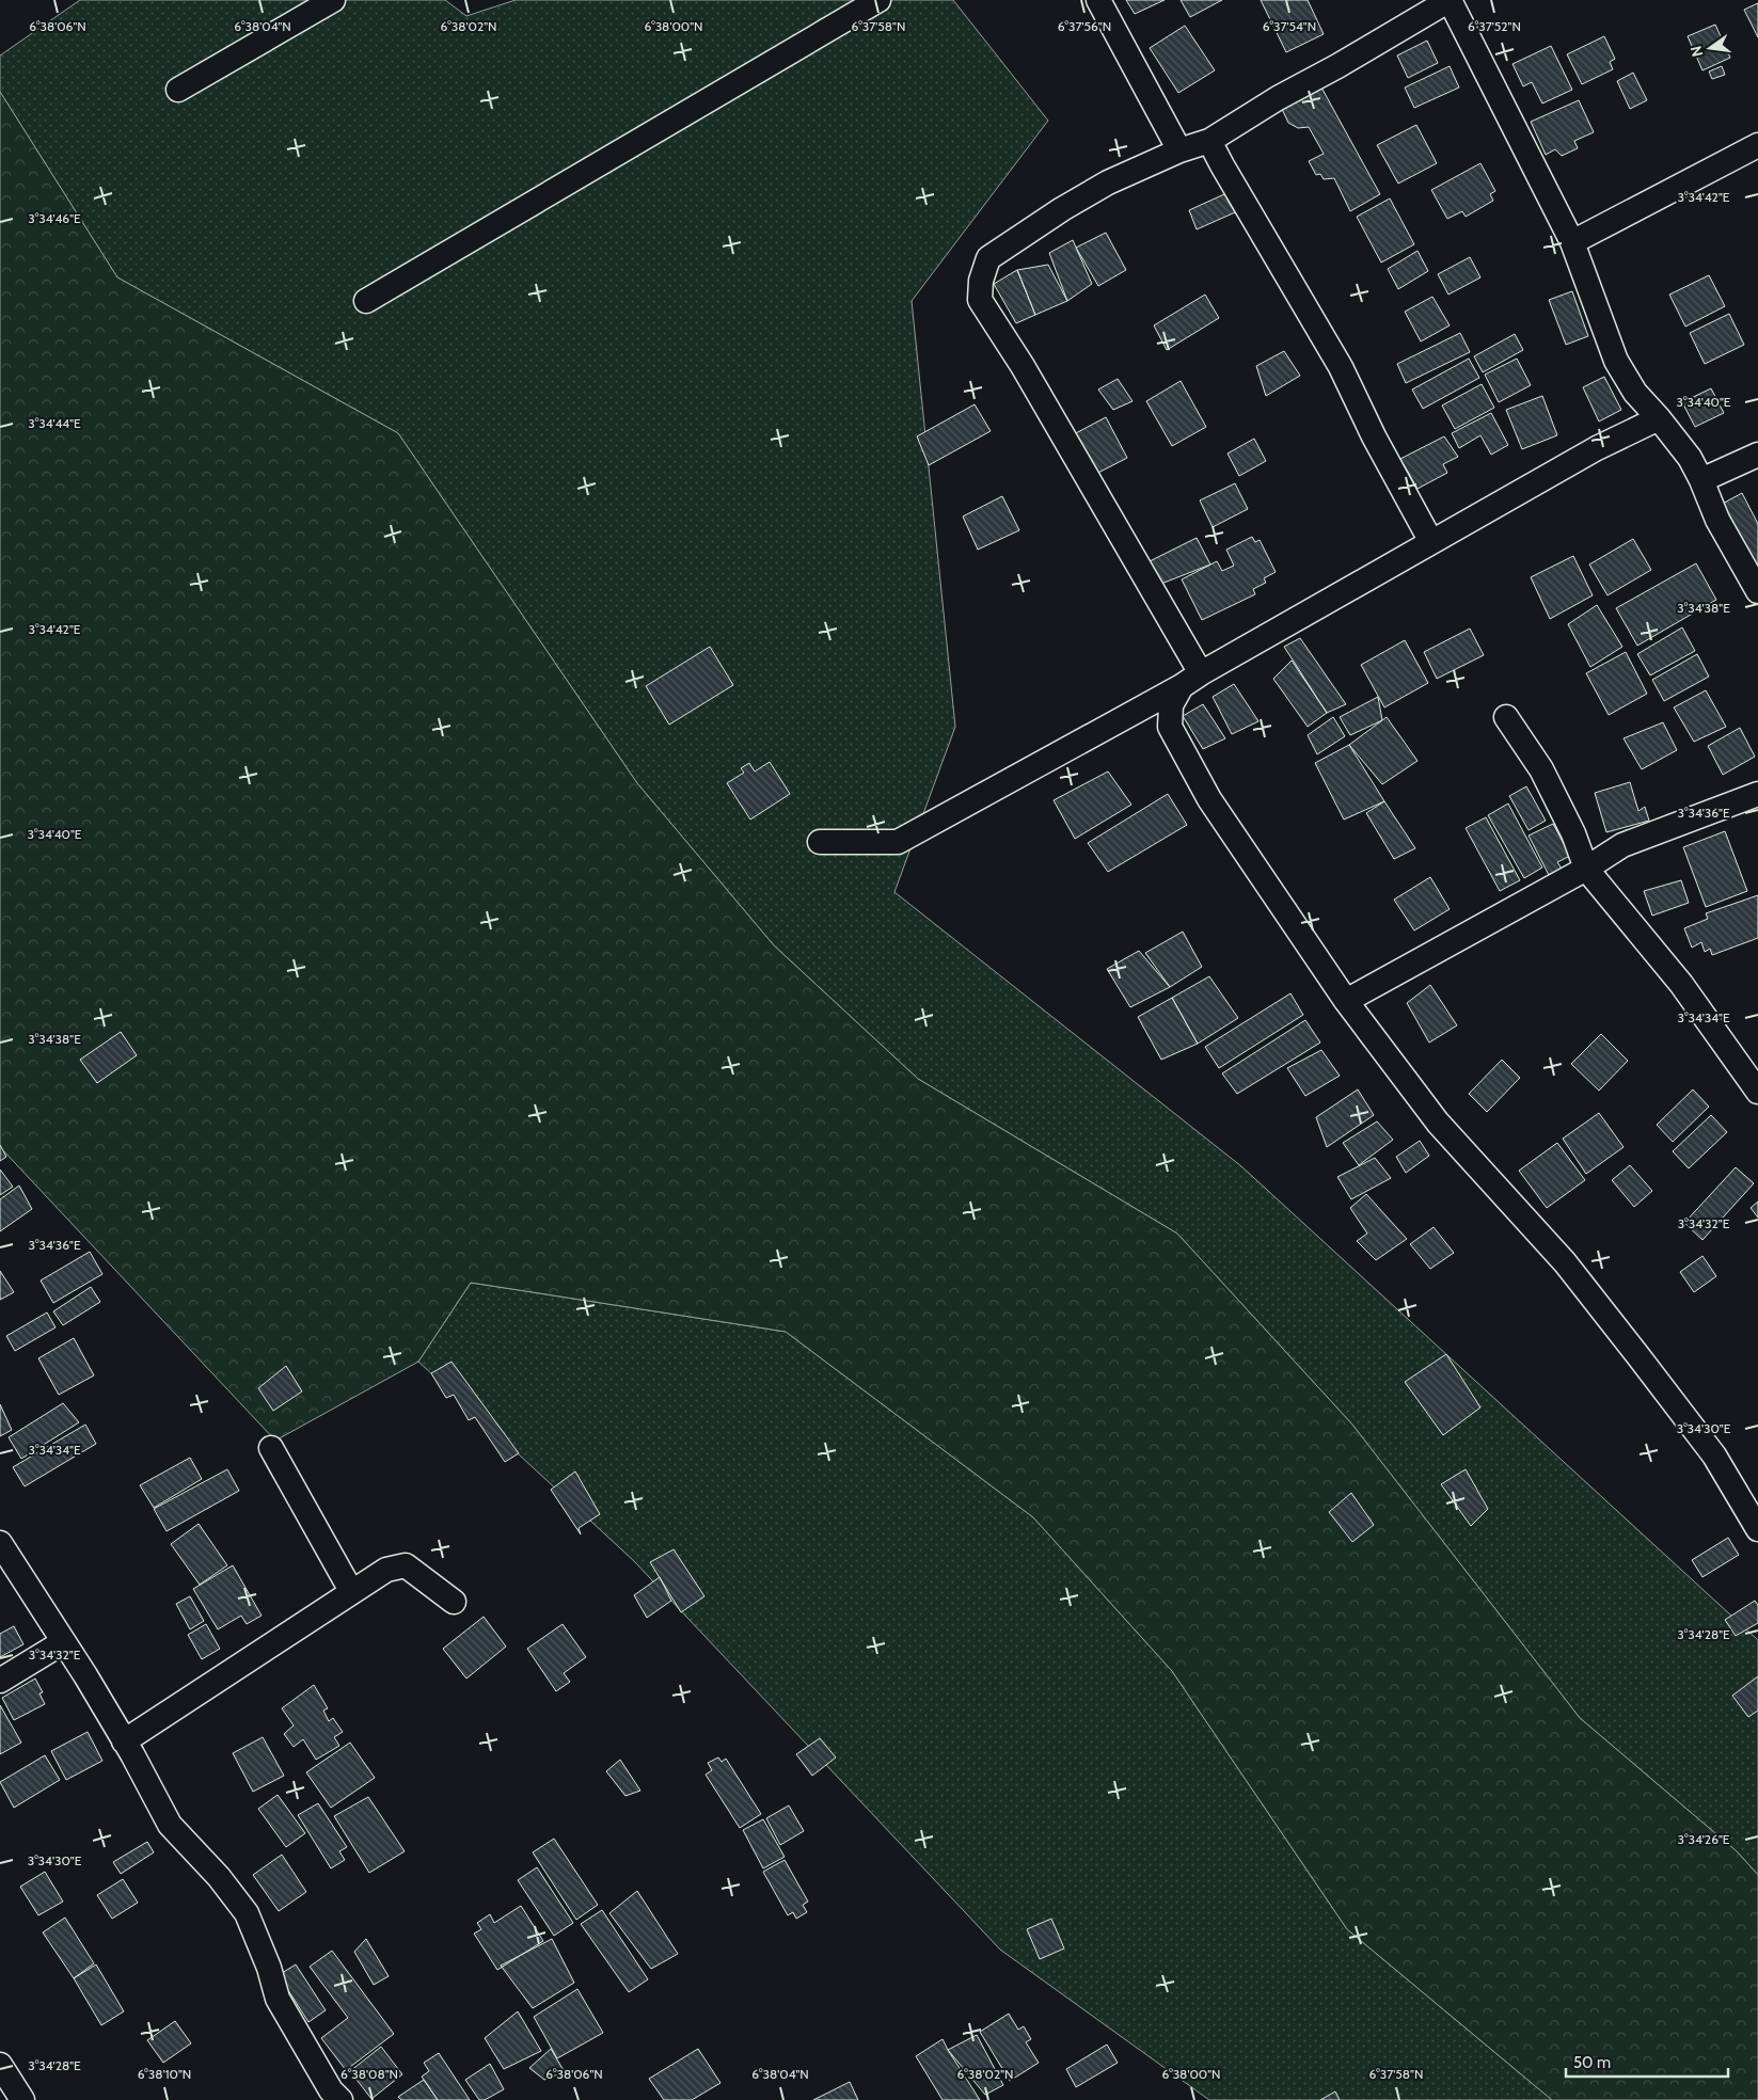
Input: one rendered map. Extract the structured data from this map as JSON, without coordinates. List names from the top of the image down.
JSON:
{
  "scale_bar": "50 m",
  "north": "left",
  "coordinates": [
    "6°37'54\"N",
    "6°38'06\"N",
    "6°38'04\"N",
    "6°38'02\"N",
    "6°38'00\"N",
    "6°37'58\"N",
    "6°37'56\"N",
    "6°37'52\"N",
    "3°34'42\"E",
    "3°34'46\"E",
    "3°34'40\"E",
    "3°34'44\"E",
    "3°34'38\"E",
    "3°34'36\"E",
    "3°34'34\"E",
    "3°34'32\"E",
    "3°34'30\"E",
    "3°34'28\"E",
    "3°34'26\"E",
    "6°38'10\"N",
    "6°38'08\"N"
  ]
}
